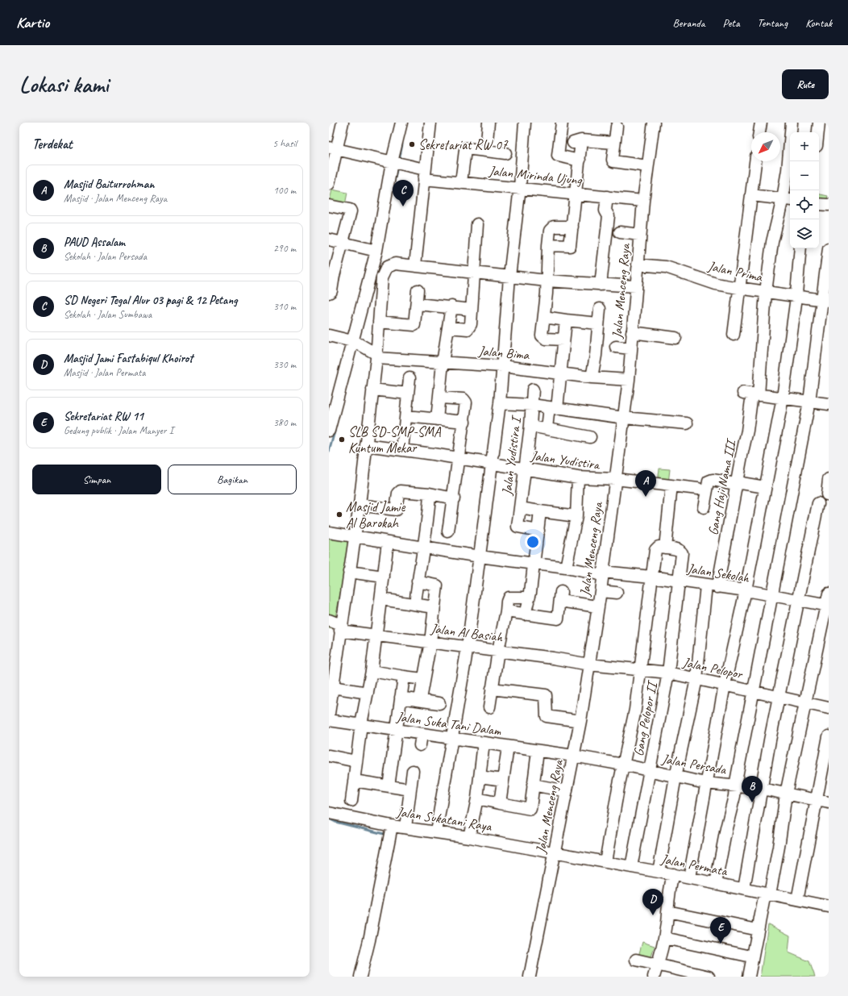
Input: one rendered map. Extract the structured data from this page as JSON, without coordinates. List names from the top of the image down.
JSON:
{
  "streets": {
    "street": [
      "Jalan Mirinda Ujung",
      "Jalan Prima",
      "Jalan Menceng Raya",
      "Jalan Bima",
      "Jalan Yudistira I",
      "Jalan Yudistira",
      "Gang Haji Nama III",
      "Jalan Sekolah",
      "Jalan Al Basiah",
      "Jalan Pelopor",
      "Gang Pelopor II",
      "Jalan Suka Tani Dalam",
      "Jalan Persada",
      "Jalan Sukatani Raya",
      "Jalan Permata"
    ]
  },
  "crossings": [
    ["Jalan Mirinda Ujung", "Jalan Menceng Raya"],
    ["Jalan Prima", "Jalan Menceng Raya"],
    ["Jalan Prima", "Gang Haji Nama III"],
    ["Jalan Menceng Raya", "Jalan Bima"],
    ["Jalan Menceng Raya", "Jalan Yudistira"],
    ["Jalan Menceng Raya", "Jalan Sekolah"],
    ["Jalan Menceng Raya", "Jalan Al Basiah"],
    ["Jalan Menceng Raya", "Jalan Pelopor"],
    ["Jalan Menceng Raya", "Jalan Suka Tani Dalam"],
    ["Jalan Menceng Raya", "Jalan Persada"],
    ["Jalan Menceng Raya", "Jalan Sukatani Raya"],
    ["Jalan Menceng Raya", "Jalan Permata"],
    ["Jalan Yudistira I", "Jalan Yudistira"],
    ["Gang Haji Nama III", "Jalan Sekolah"],
    ["Gang Haji Nama III", "Jalan Pelopor"],
    ["Gang Haji Nama III", "Jalan Persada"],
    ["Gang Haji Nama III", "Jalan Permata"],
    ["Jalan Sekolah", "Gang Pelopor II"],
    ["Jalan Al Basiah", "Jalan Pelopor"],
    ["Jalan Pelopor", "Gang Pelopor II"],
    ["Gang Pelopor II", "Jalan Persada"],
    ["Gang Pelopor II", "Jalan Permata"],
    ["Jalan Suka Tani Dalam", "Jalan Persada"],
    ["Jalan Sukatani Raya", "Jalan Permata"]
  ],
  "places": ["Sekretariat RW 07", "SLB SD-SMP-SMA Kuntum Mekar", "Masjid Jamie Al Barokah"],
  "north": "bottom left",
  "page": {
    "header": "Kartio",
    "nav": [
      "Beranda",
      "Peta",
      "Tentang",
      "Kontak"
    ],
    "buttons": [
      "Rute",
      ["Simpan", "Bagikan"]
    ],
    "title": "Lokasi kami",
    "heading": ["Terdekat", "5 hasil"],
    "map_buttons": ["+", "−"],
    "list": [
      {
        "mark": "A",
        "name": "Masjid Baiturrohman",
        "note": "Masjid · Jalan Menceng Raya",
        "value": "100 m"
      },
      {
        "mark": "B",
        "name": "PAUD Assalam",
        "note": "Sekolah · Jalan Persada",
        "value": "290 m"
      },
      {
        "mark": "C",
        "name": "SD Negeri Tegal Alur 03 pagi & 12 Petang",
        "note": "Sekolah · Jalan Sumbawa",
        "value": "310 m"
      },
      {
        "mark": "D",
        "name": "Masjid Jami Fastabiqul Khoirot",
        "note": "Masjid · Jalan Permata",
        "value": "330 m"
      },
      {
        "mark": "E",
        "name": "Sekretariat RW 11",
        "note": "Gedung publik · Jalan Manyer I",
        "value": "380 m"
      }
    ],
    "pins": [
      "C",
      "A",
      "B",
      "D",
      "E"
    ]
  }
}
